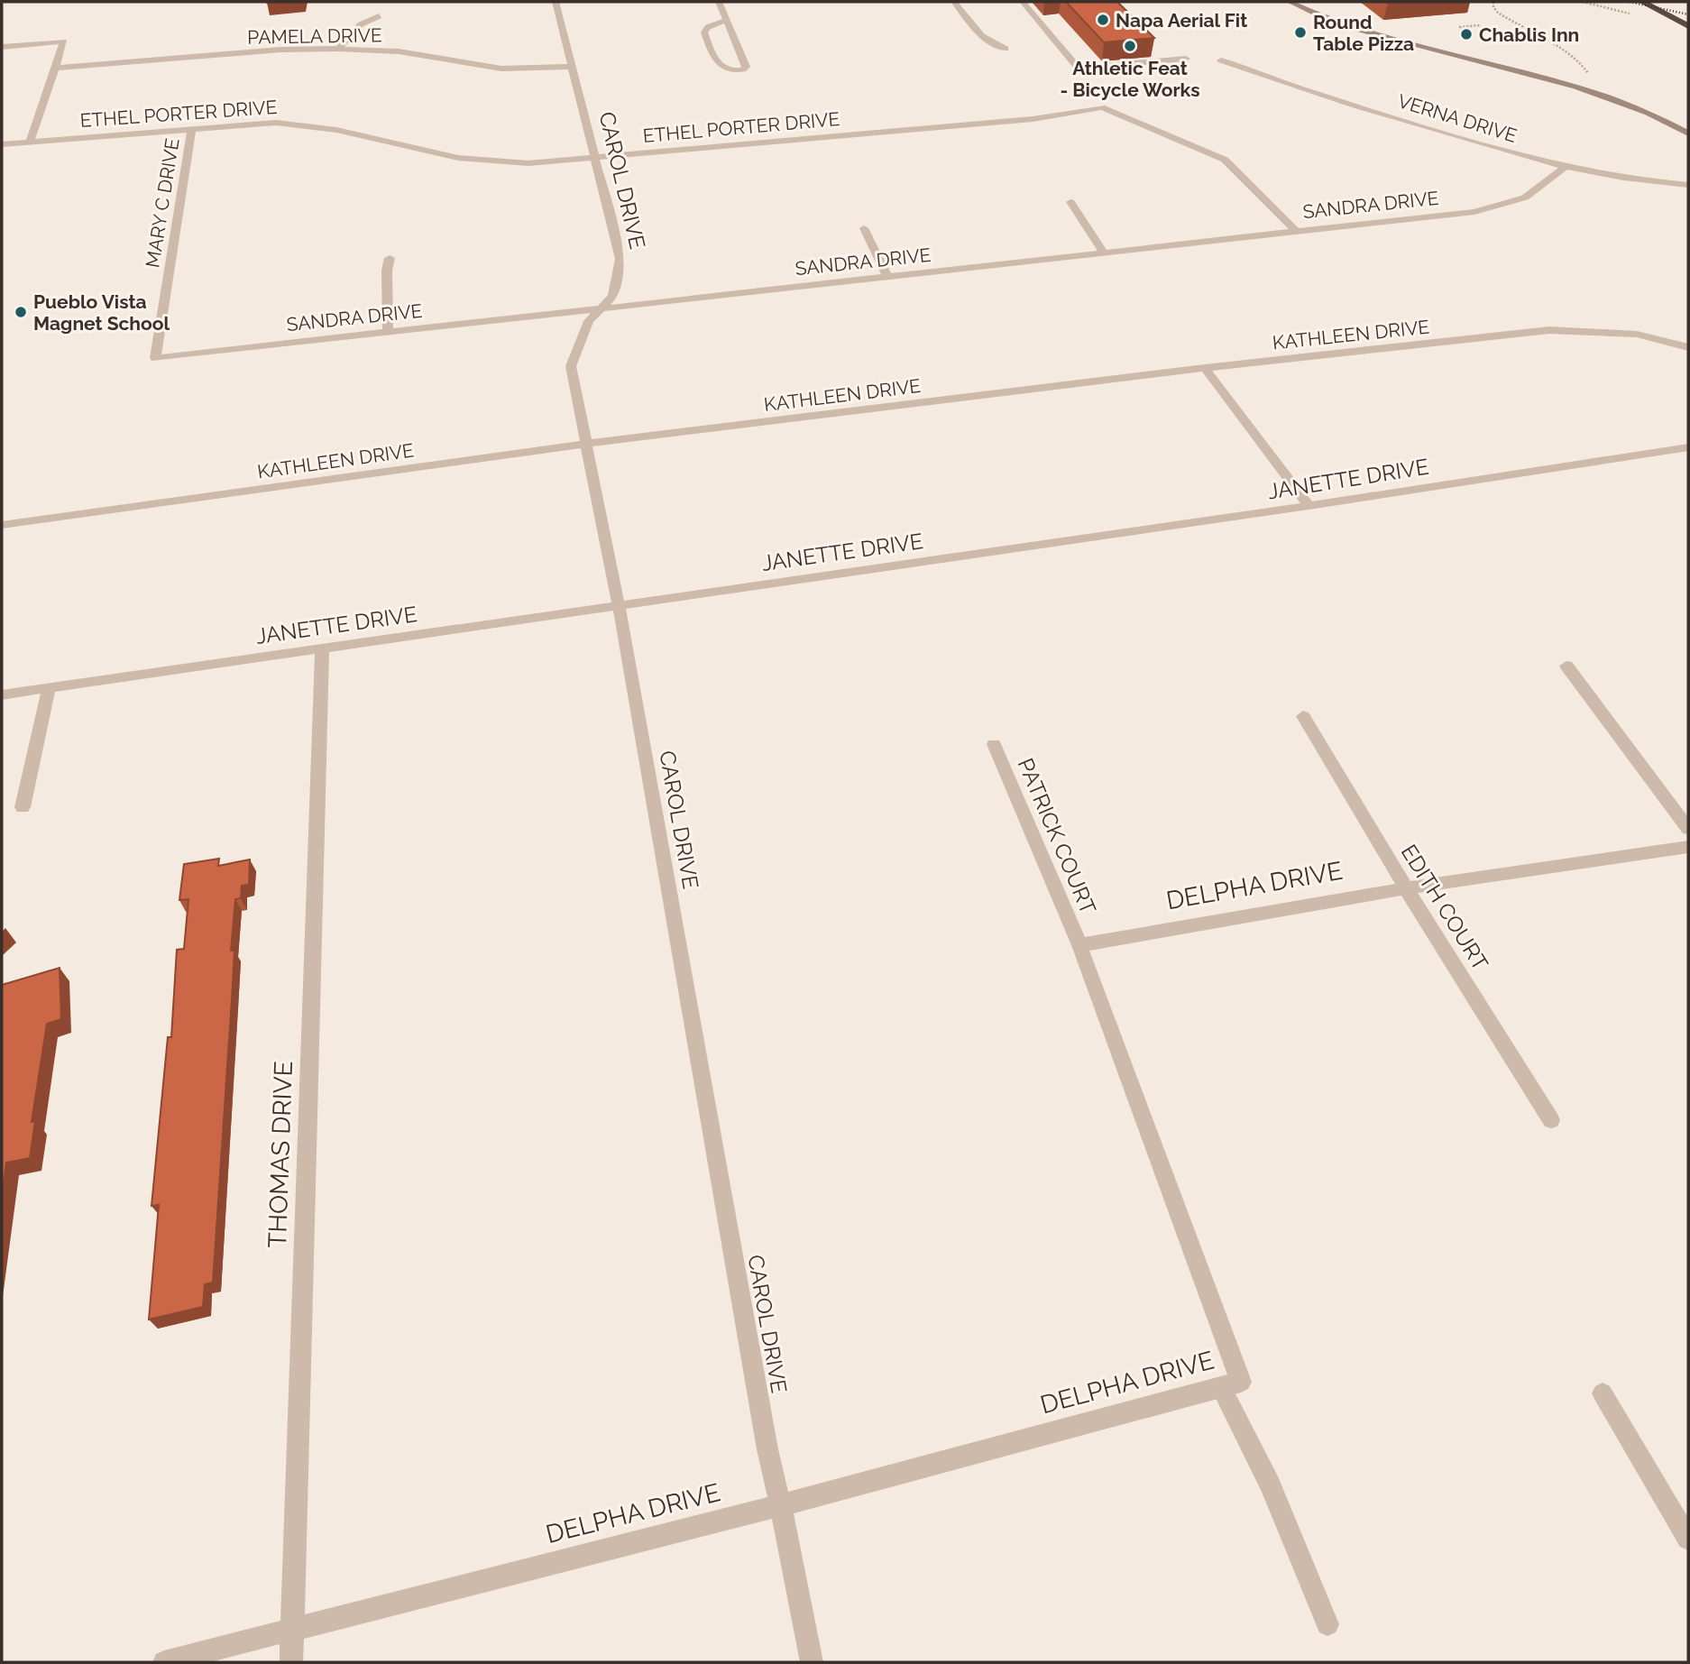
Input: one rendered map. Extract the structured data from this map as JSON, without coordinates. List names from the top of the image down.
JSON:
{
  "streets": {
    "street": [
      "PAMELA DRIVE",
      "ETHEL PORTER DRIVE",
      "VERNA DRIVE",
      "CAROL DRIVE",
      "MARY C DRIVE",
      "SANDRA DRIVE",
      "KATHLEEN DRIVE",
      "JANETTE DRIVE",
      "PATRICK COURT",
      "DELPHA DRIVE",
      "EDITH COURT",
      "THOMAS DRIVE"
    ]
  },
  "crossings": [
    ["PAMELA DRIVE", "CAROL DRIVE"],
    ["ETHEL PORTER DRIVE", "CAROL DRIVE"],
    ["ETHEL PORTER DRIVE", "MARY C DRIVE"],
    ["ETHEL PORTER DRIVE", "SANDRA DRIVE"],
    ["VERNA DRIVE", "SANDRA DRIVE"],
    ["CAROL DRIVE", "SANDRA DRIVE"],
    ["CAROL DRIVE", "KATHLEEN DRIVE"],
    ["CAROL DRIVE", "JANETTE DRIVE"],
    ["CAROL DRIVE", "DELPHA DRIVE"],
    ["MARY C DRIVE", "SANDRA DRIVE"],
    ["JANETTE DRIVE", "THOMAS DRIVE"],
    ["PATRICK COURT", "DELPHA DRIVE"],
    ["DELPHA DRIVE", "EDITH COURT"],
    ["DELPHA DRIVE", "THOMAS DRIVE"]
  ],
  "places": [
    "Napa Aerial Fit",
    "Round Table Pizza",
    "Chablis Inn",
    "Athletic Feat - Bicycle Works",
    "Pueblo Vista Magnet School"
  ]
}
